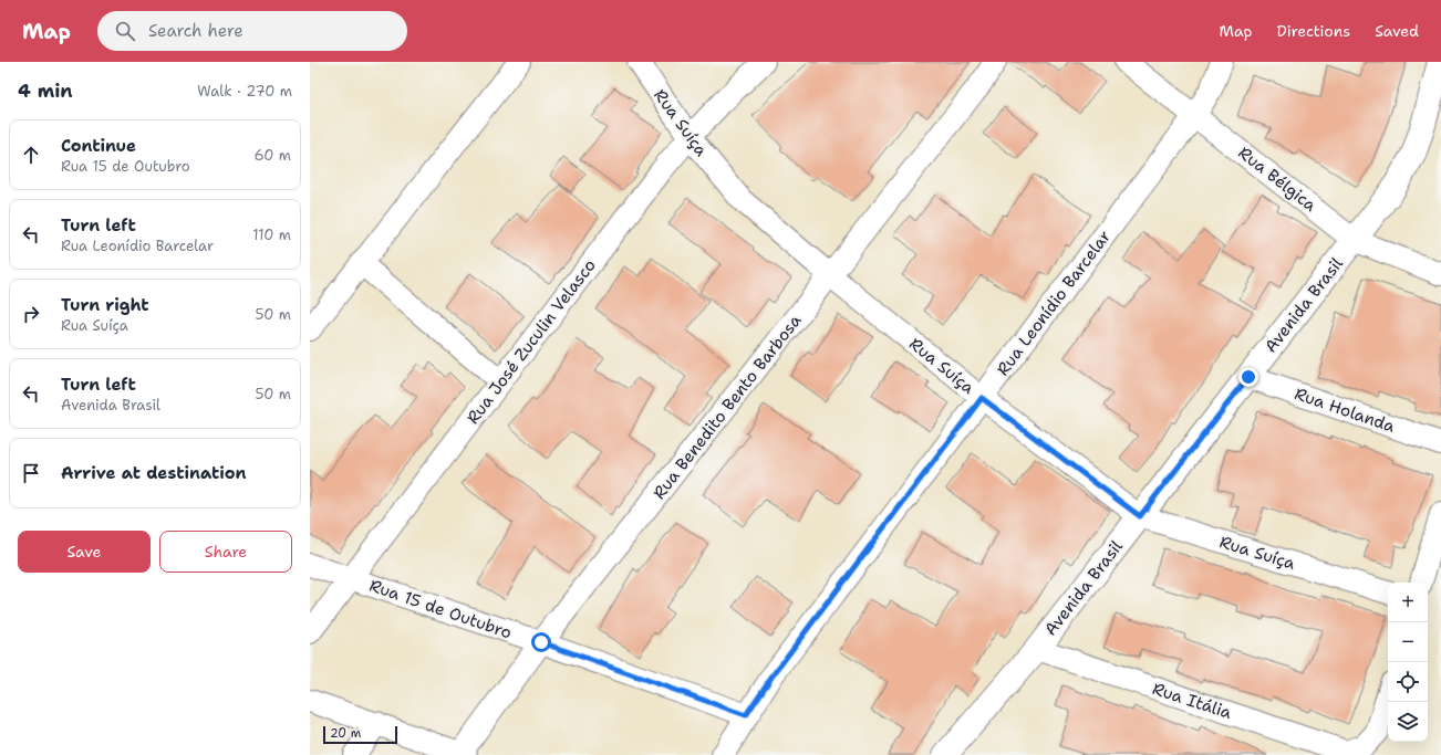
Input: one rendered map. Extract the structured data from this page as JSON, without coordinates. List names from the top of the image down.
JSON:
{
  "streets": {
    "street": [
      "Rua Suíça",
      "Rua Bélgica",
      "Rua Leonídio Barcelar",
      "Avenida Brasil",
      "Rua José Zuculin Velasco",
      "Rua Benedito Bento Barbosa",
      "Rua Holanda",
      "Rua 15 de Outubro",
      "Rua Itália"
    ]
  },
  "crossings": [
    ["Rua Suíça", "Rua Leonídio Barcelar"],
    ["Rua Suíça", "Avenida Brasil"],
    ["Rua Suíça", "Rua José Zuculin Velasco"],
    ["Rua Suíça", "Rua Benedito Bento Barbosa"],
    ["Rua Bélgica", "Rua Leonídio Barcelar"],
    ["Rua Bélgica", "Avenida Brasil"],
    ["Rua Leonídio Barcelar", "Rua 15 de Outubro"],
    ["Avenida Brasil", "Rua Holanda"],
    ["Avenida Brasil", "Rua Itália"],
    ["Rua José Zuculin Velasco", "Rua 15 de Outubro"],
    ["Rua Benedito Bento Barbosa", "Rua 15 de Outubro"]
  ],
  "scale_bar": "20 m",
  "page": {
    "header": "Map",
    "search": "Search here",
    "nav": ["Map", "Directions", "Saved"],
    "heading": ["4 min", "Walk · 270 m"],
    "list": [
      ["Continue", "Rua 15 de Outubro", "60 m"],
      ["Turn left", "Rua Leonídio Barcelar", "110 m"],
      ["Turn right", "Rua Suíça", "50 m"],
      ["Turn left", "Avenida Brasil", "50 m"],
      "Arrive at destination"
    ],
    "buttons": ["Save", "Share"],
    "map_buttons": ["+", "−"],
    "scale": "20 m"
  }
}
